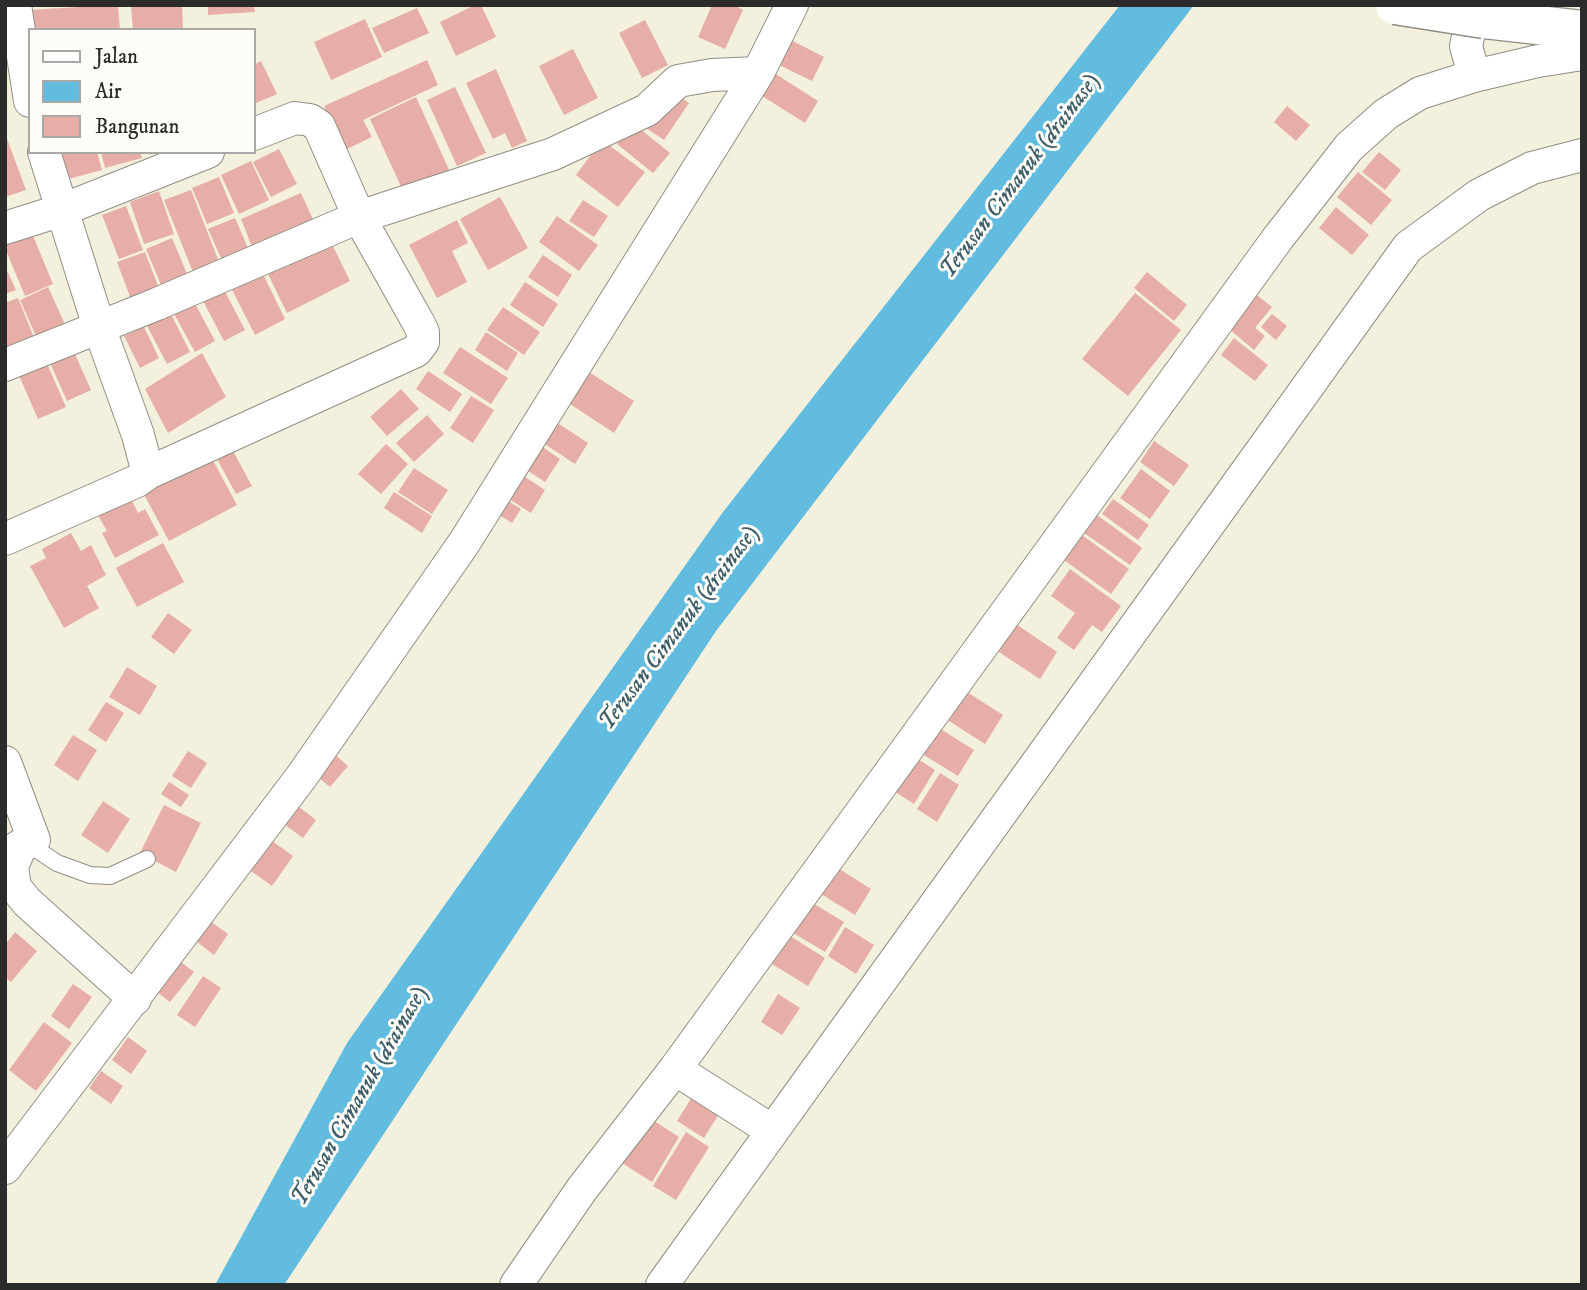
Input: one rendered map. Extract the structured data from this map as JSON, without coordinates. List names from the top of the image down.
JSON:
{
  "water": ["Terusan Cimanuk (drainase)"],
  "legend": ["Jalan", "Air", "Bangunan"]
}
